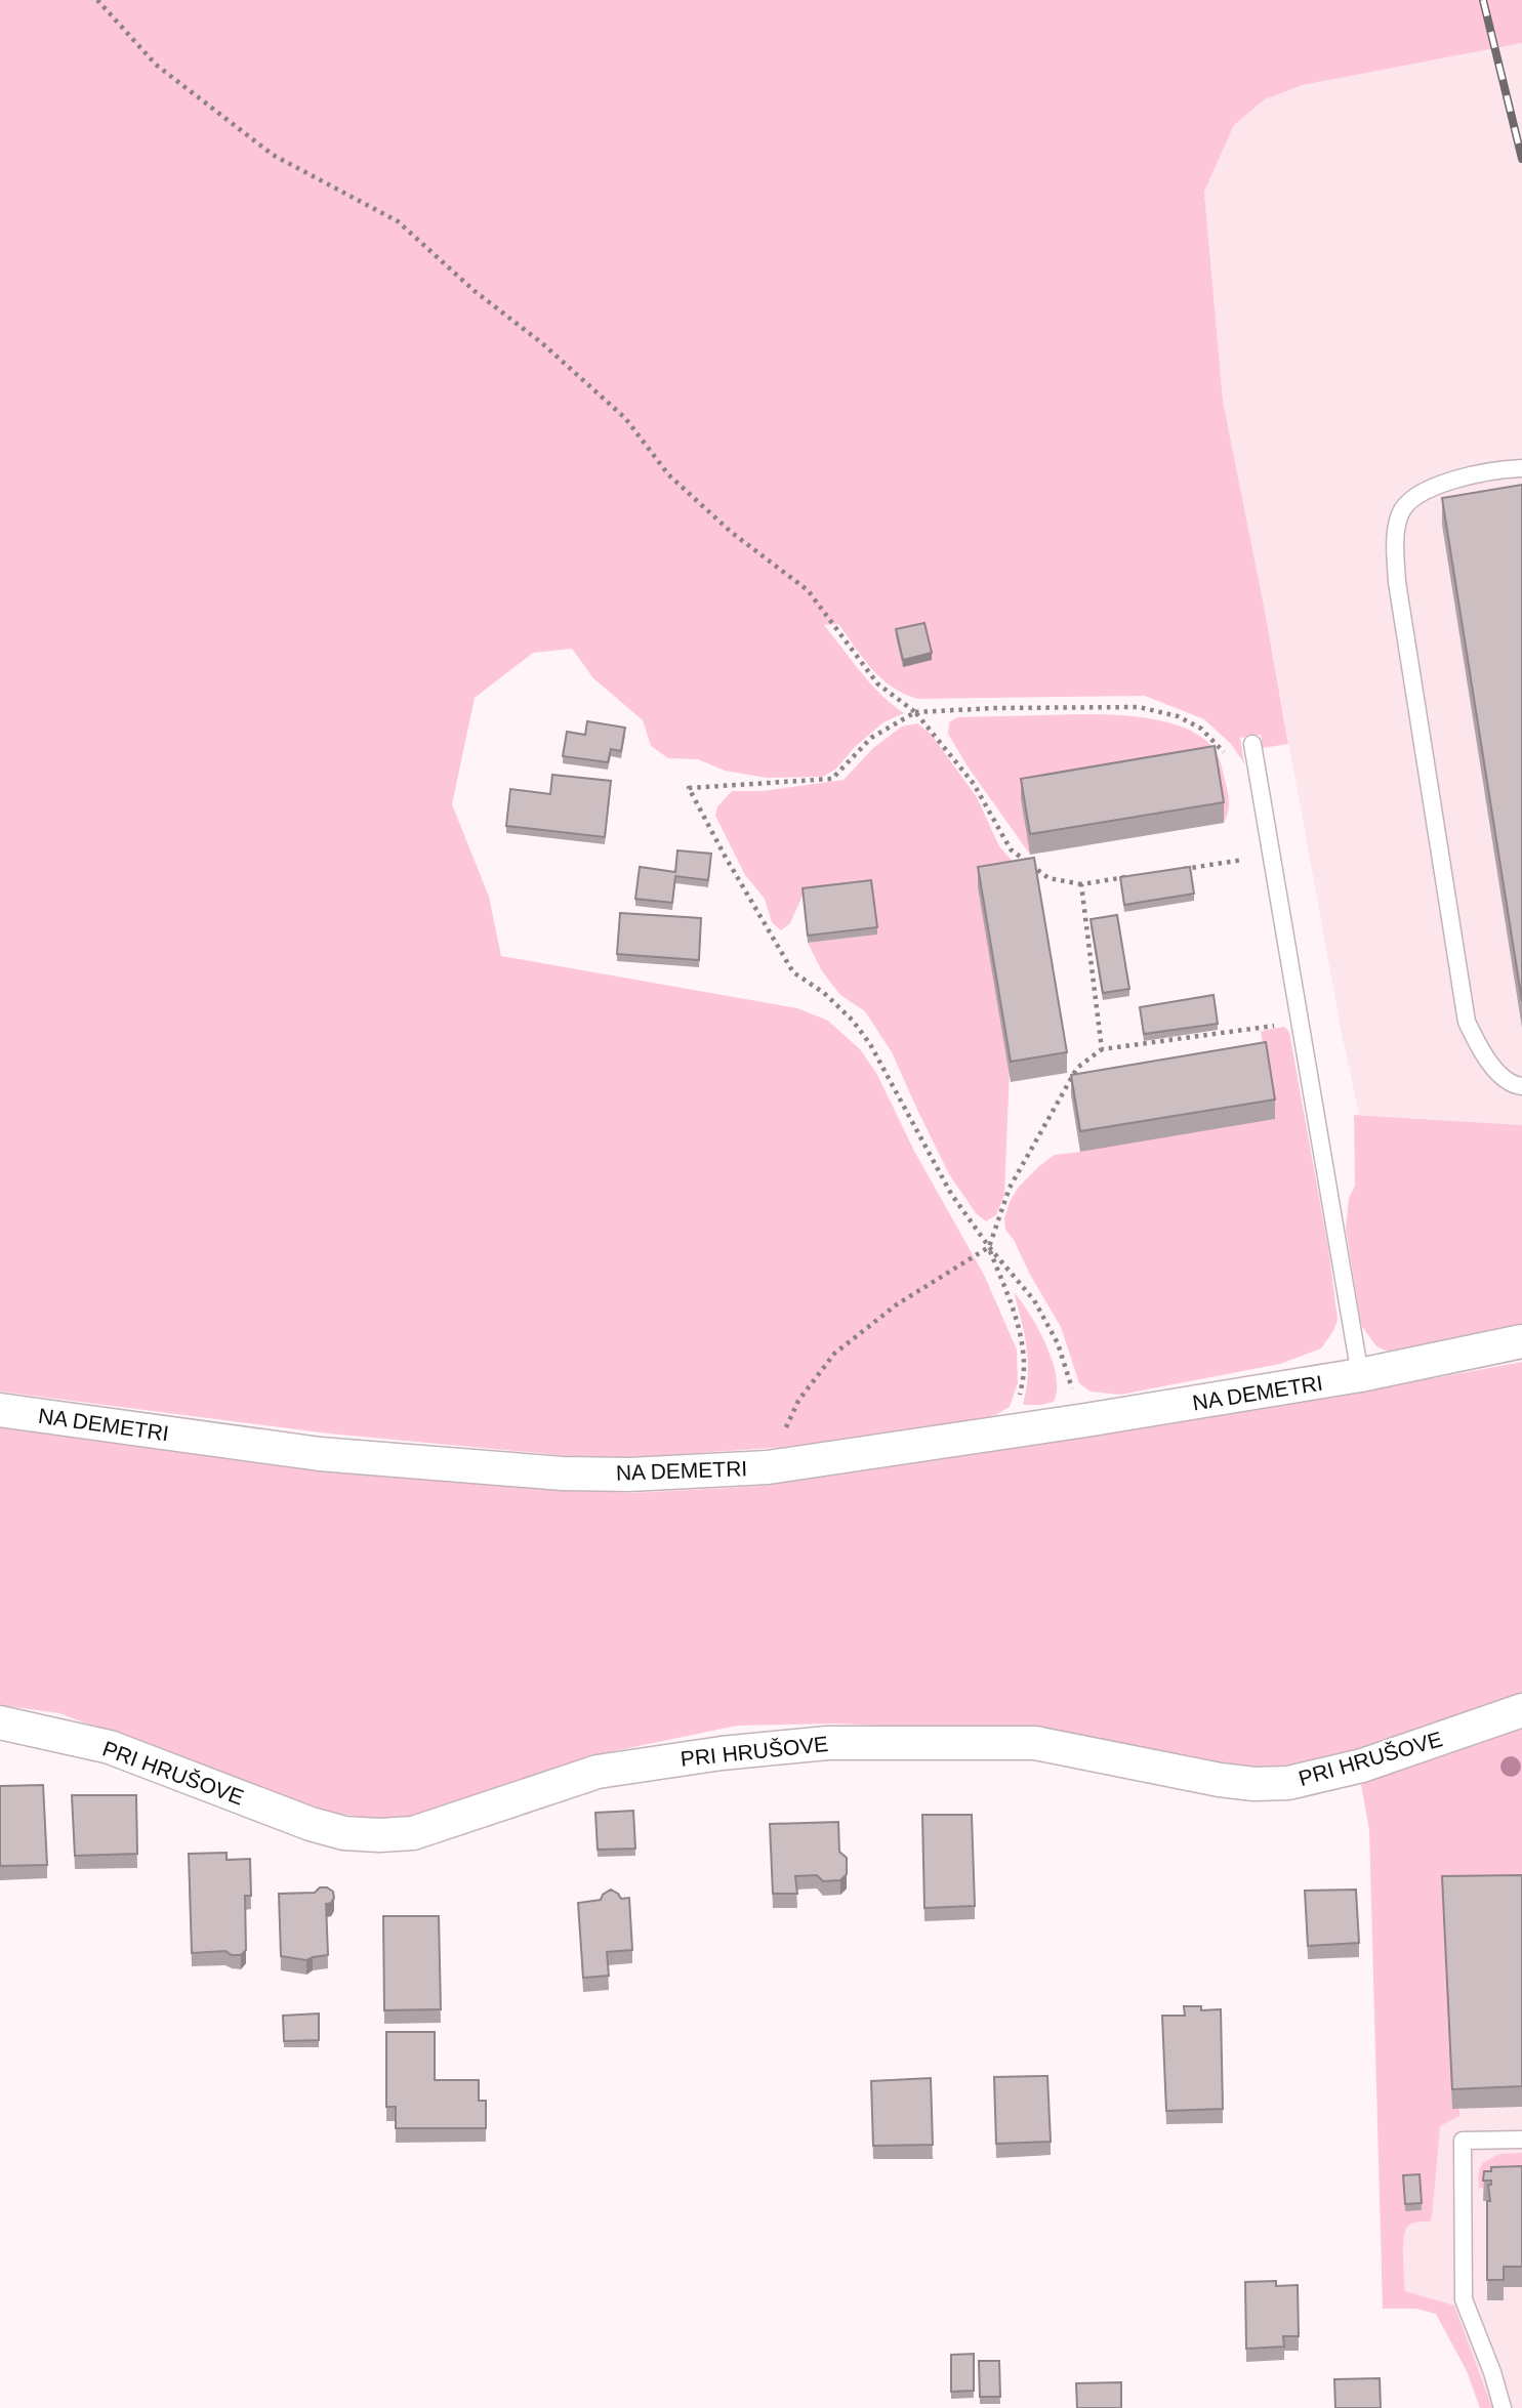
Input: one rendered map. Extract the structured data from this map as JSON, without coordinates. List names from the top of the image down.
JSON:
{
  "streets": {
    "street": ["NA DEMETRI", "PRI HRUŠOVE"]
  }
}
